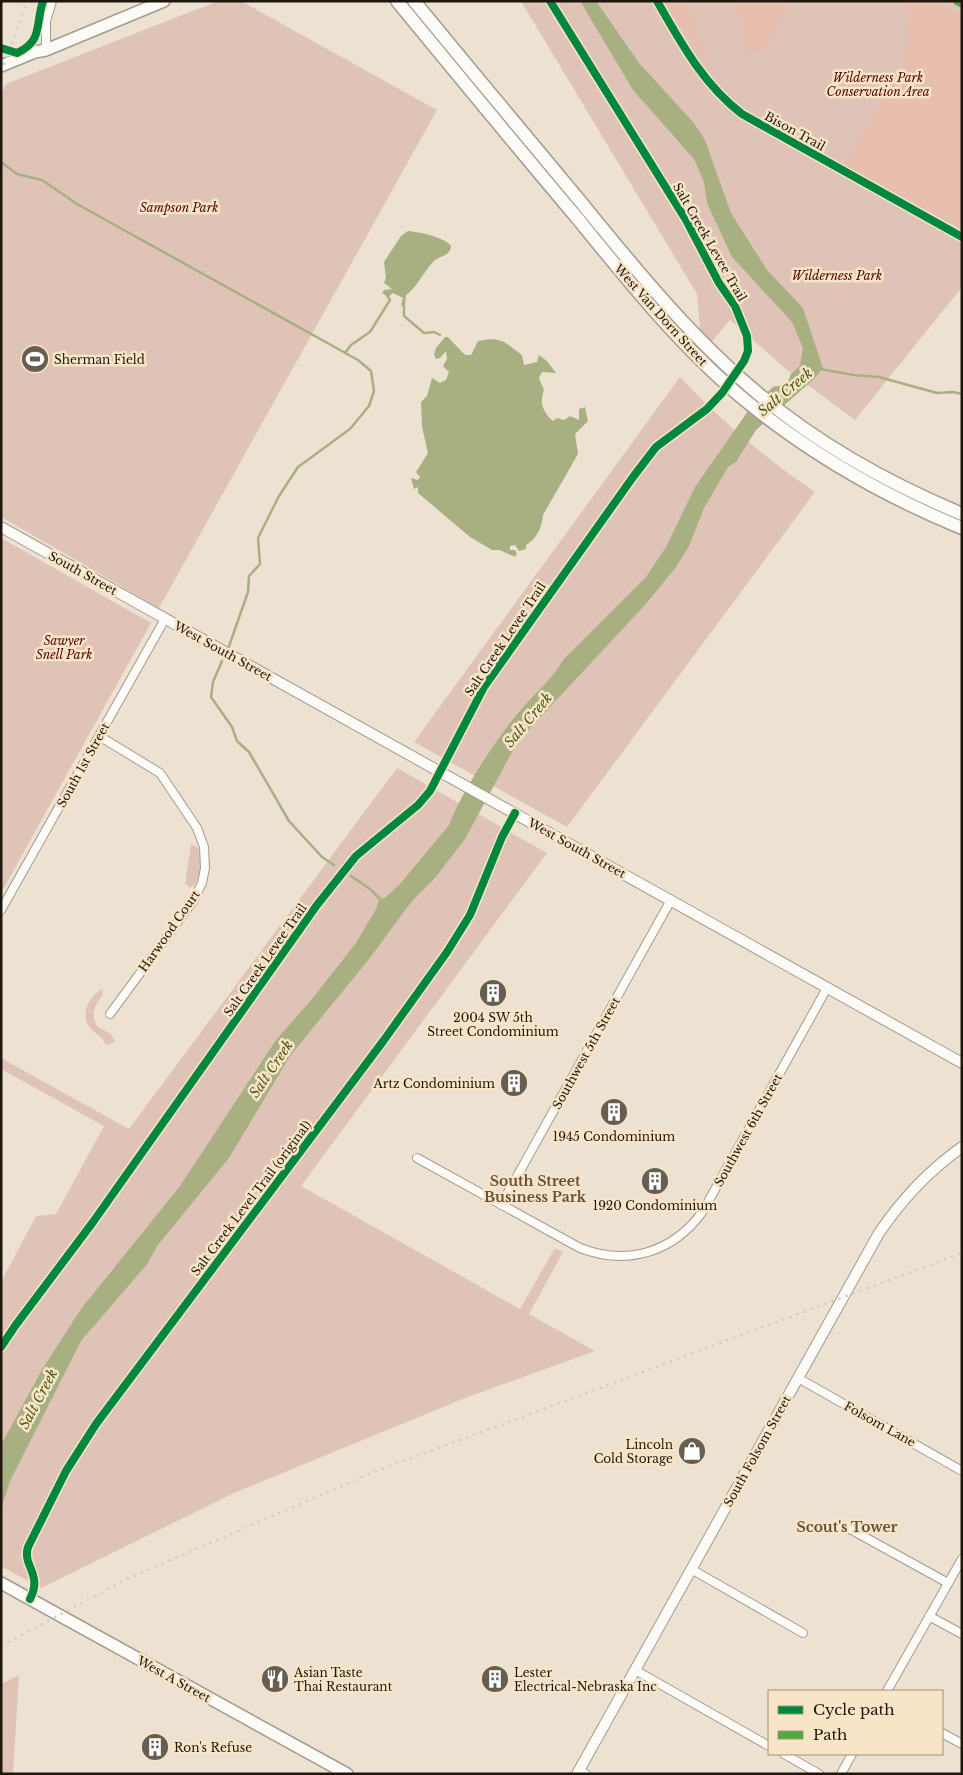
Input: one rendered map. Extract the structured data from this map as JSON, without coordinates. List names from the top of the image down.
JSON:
{
  "streets": {
    "main road": ["West Van Dorn Street", "West A Street"],
    "street": [
      "South Street",
      "West South Street",
      "South 1st Street",
      "Harwood Court",
      "Southwest 5th Street",
      "Southwest 6th Street",
      "Folsom Lane",
      "South Folsom Street"
    ],
    "cycle path": ["Bison Trail", "Salt Creek Levee Trail", "Salt Creek Level Trail (original)"]
  },
  "crossings": [
    ["South Street", "West South Street"],
    ["South Street", "South 1st Street"],
    ["West South Street", "South 1st Street"],
    ["West South Street", "Southwest 5th Street"],
    ["West South Street", "Southwest 6th Street"],
    ["South 1st Street", "Harwood Court"],
    ["Southwest 5th Street", "Southwest 6th Street"],
    ["Folsom Lane", "South Folsom Street"]
  ],
  "districts": ["South Street Business Park", "Scout's Tower"],
  "water": ["Salt Creek"],
  "parks": [
    "Wilderness Park Conservation Area",
    "Sampson Park",
    "Wilderness Park",
    "Sawyer Snell Park"
  ],
  "places": {
    "sports": ["Sherman Field"],
    "building": [
      "2004 SW 5th Street Condominium",
      "Artz Condominium",
      "1945 Condominium",
      "1920 Condominium",
      "Lester Electrical-Nebraska Inc",
      "Ron's Refuse"
    ],
    "shop": ["Lincoln Cold Storage"],
    "restaurant": ["Asian Taste Thai Restaurant"]
  },
  "legend": ["Cycle path", "Path"]
}
